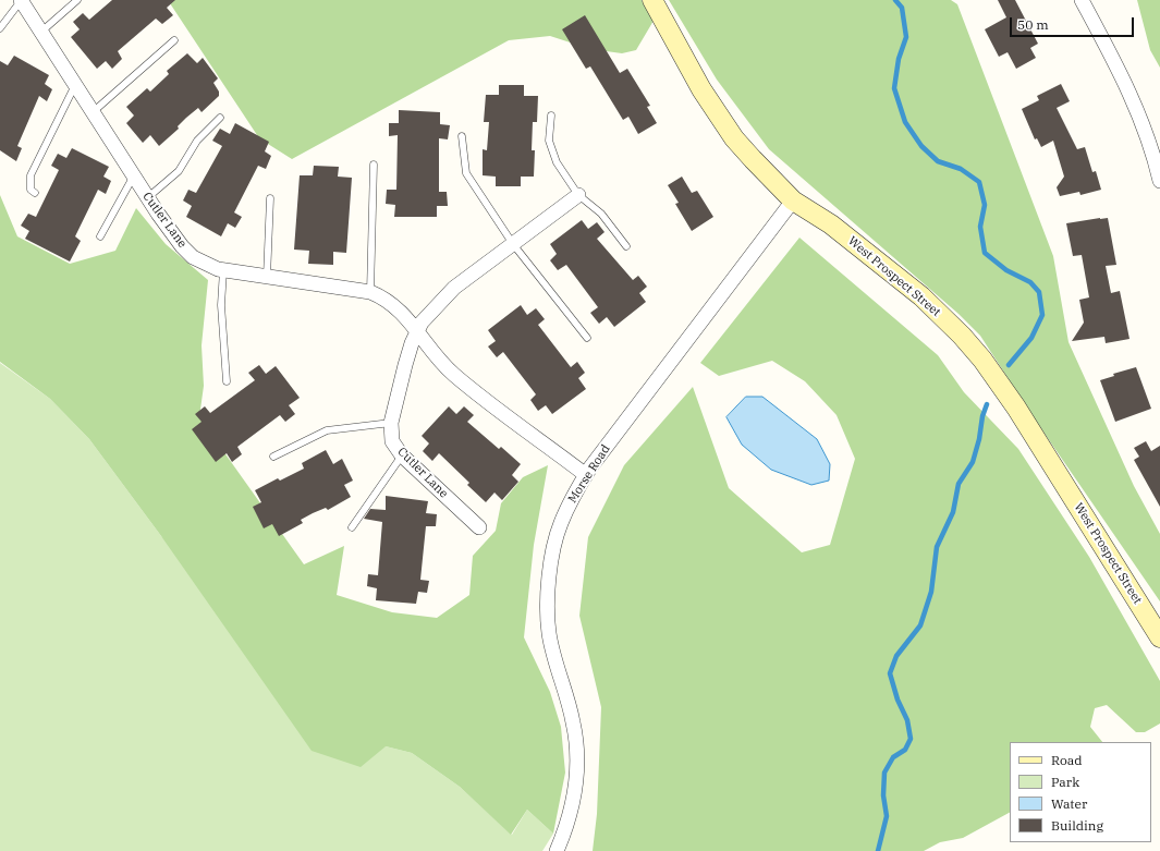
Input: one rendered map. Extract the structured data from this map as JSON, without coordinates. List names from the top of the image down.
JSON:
{
  "streets": {
    "street": ["Cutler Lane", "West Prospect Street", "Morse Road"]
  },
  "crossings": [
    ["Cutler Lane", "Morse Road"],
    ["West Prospect Street", "Morse Road"]
  ],
  "legend": [
    "Road",
    "Park",
    "Water",
    "Building"
  ],
  "scale_bar": "50 m"
}
